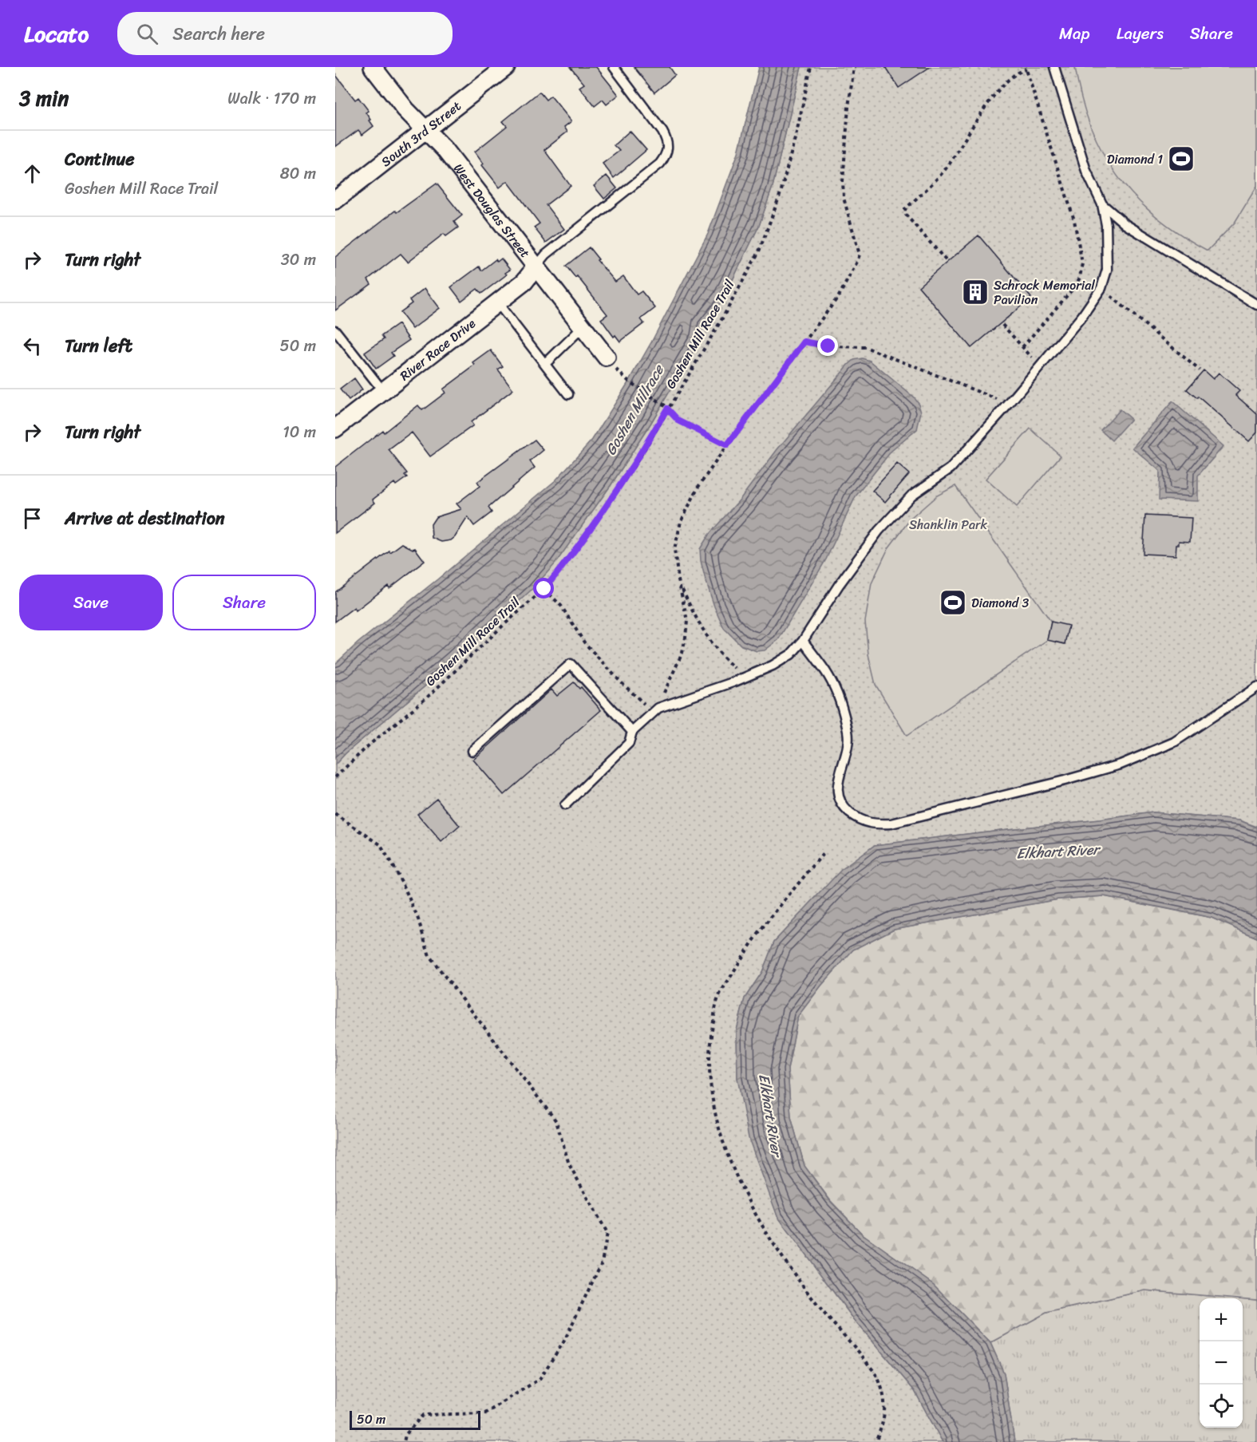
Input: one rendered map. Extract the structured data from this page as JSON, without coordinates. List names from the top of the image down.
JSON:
{
  "streets": {
    "street": ["South 3rd Street", "West Douglas Street", "River Race Drive"],
    "path": ["Goshen Mill Race Trail"]
  },
  "crossings": [
    ["South 3rd Street", "West Douglas Street"],
    ["West Douglas Street", "River Race Drive"]
  ],
  "water": ["Goshen Millrace", "Elkhart River"],
  "parks": ["Shanklin Park"],
  "places": {
    "sports": ["Diamond 1", "Diamond 3"],
    "building": ["Schrock Memorial Pavilion"]
  },
  "scale_bar": "50 m",
  "page": {
    "header": "Locato",
    "search": "Search here",
    "nav": ["Map", "Layers", "Share"],
    "heading": ["3 min", "Walk · 170 m"],
    "list": [
      ["Continue", "Goshen Mill Race Trail", "80 m"],
      ["Turn right", "30 m"],
      ["Turn left", "50 m"],
      ["Turn right", "10 m"],
      "Arrive at destination"
    ],
    "buttons": ["Save", "Share"],
    "map_buttons": ["+", "−"],
    "scale": "50 m"
  }
}
